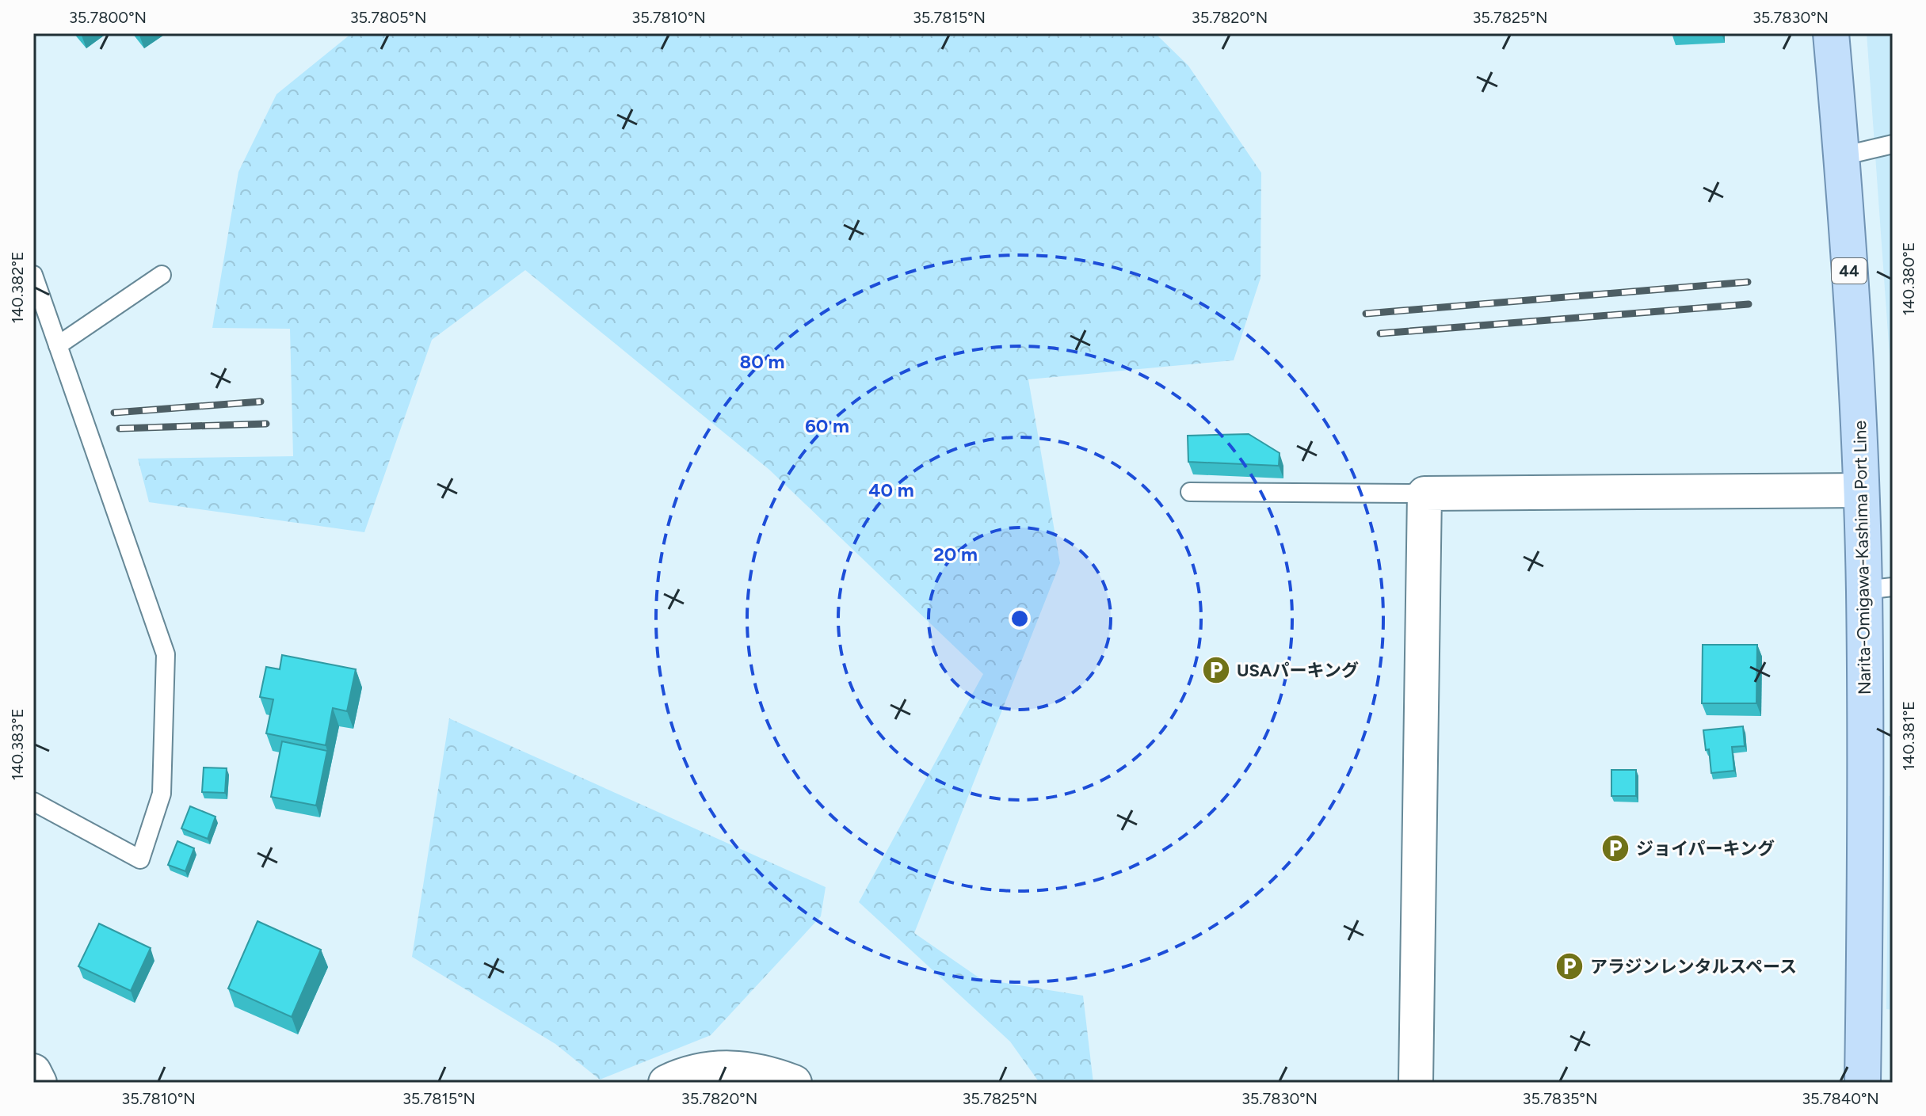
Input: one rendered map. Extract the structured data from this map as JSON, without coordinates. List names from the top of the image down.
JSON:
{
  "streets": {
    "main road": ["44", "Narita-Omigawa-Kashima Port Line"]
  },
  "places": {
    "parking": ["USAパーキング", "ジョイパーキング", "アラジンレンタルスペース"]
  },
  "coordinates": [
    "35.7800°N",
    "35.7805°N",
    "35.7810°N",
    "35.7815°N",
    "35.7820°N",
    "35.7825°N",
    "35.7830°N",
    "140.380°E",
    "140.382°E",
    "140.381°E",
    "140.383°E",
    "35.7835°N",
    "35.7840°N"
  ],
  "rings": [
    "80 m",
    "60 m",
    "40 m",
    "20 m"
  ]
}
